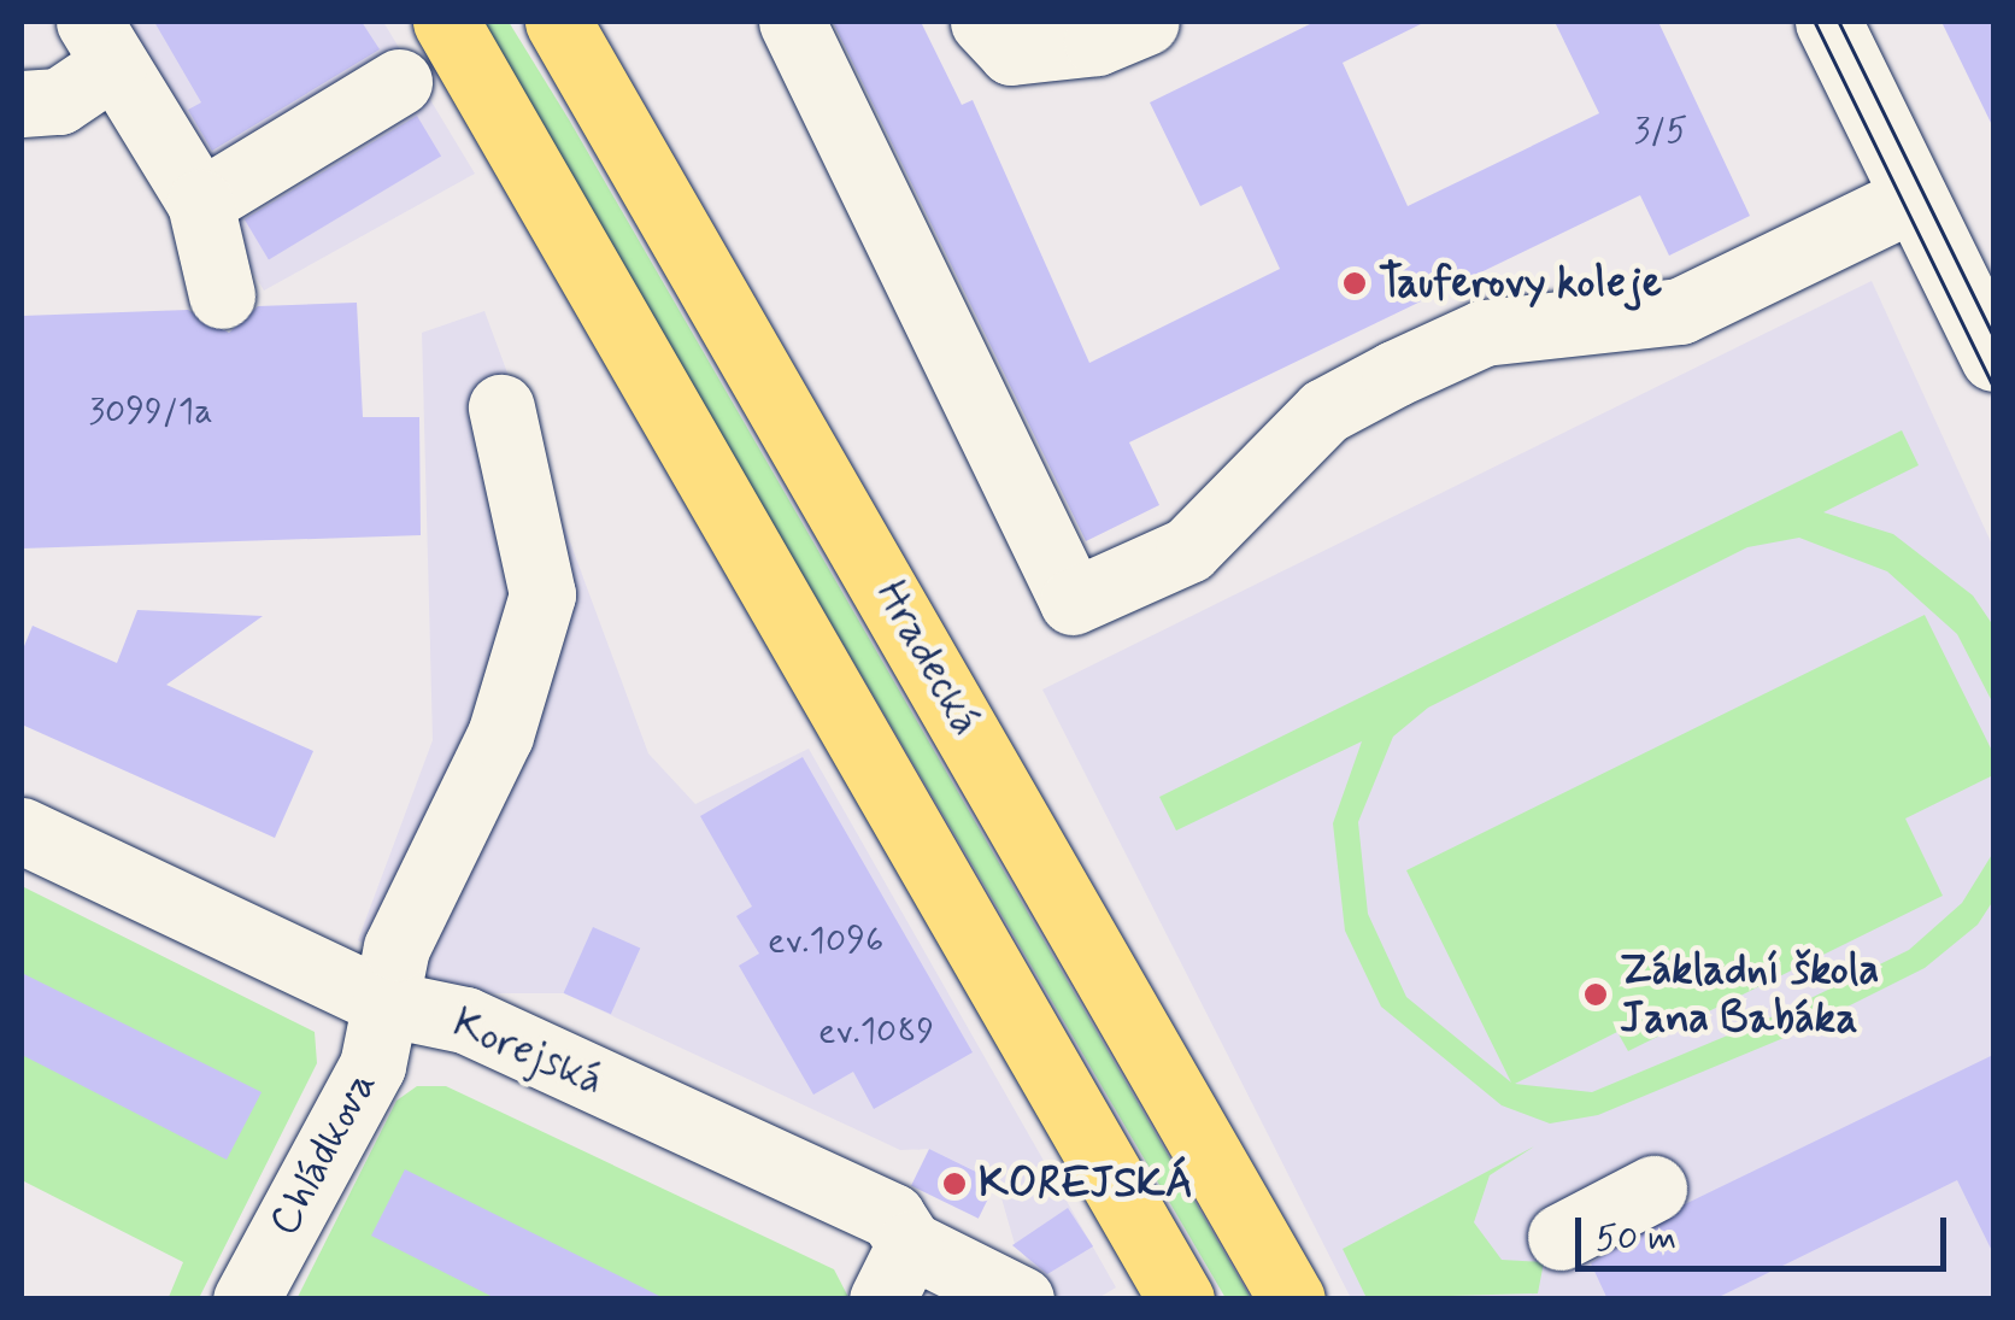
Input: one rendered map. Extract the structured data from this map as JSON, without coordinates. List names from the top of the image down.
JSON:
{
  "streets": {
    "main road": ["Hradecká"],
    "street": ["Korejská", "Chládkova"]
  },
  "crossings": [
    ["Korejská", "Chládkova"]
  ],
  "places": ["Tauferovy koleje", "Základní škola Jana Babáka", "KOREJSKÁ"],
  "house_numbers": [
    "3/5",
    "3099/1a",
    "ev.1096",
    "ev.1089"
  ],
  "scale_bar": "50 m"
}
